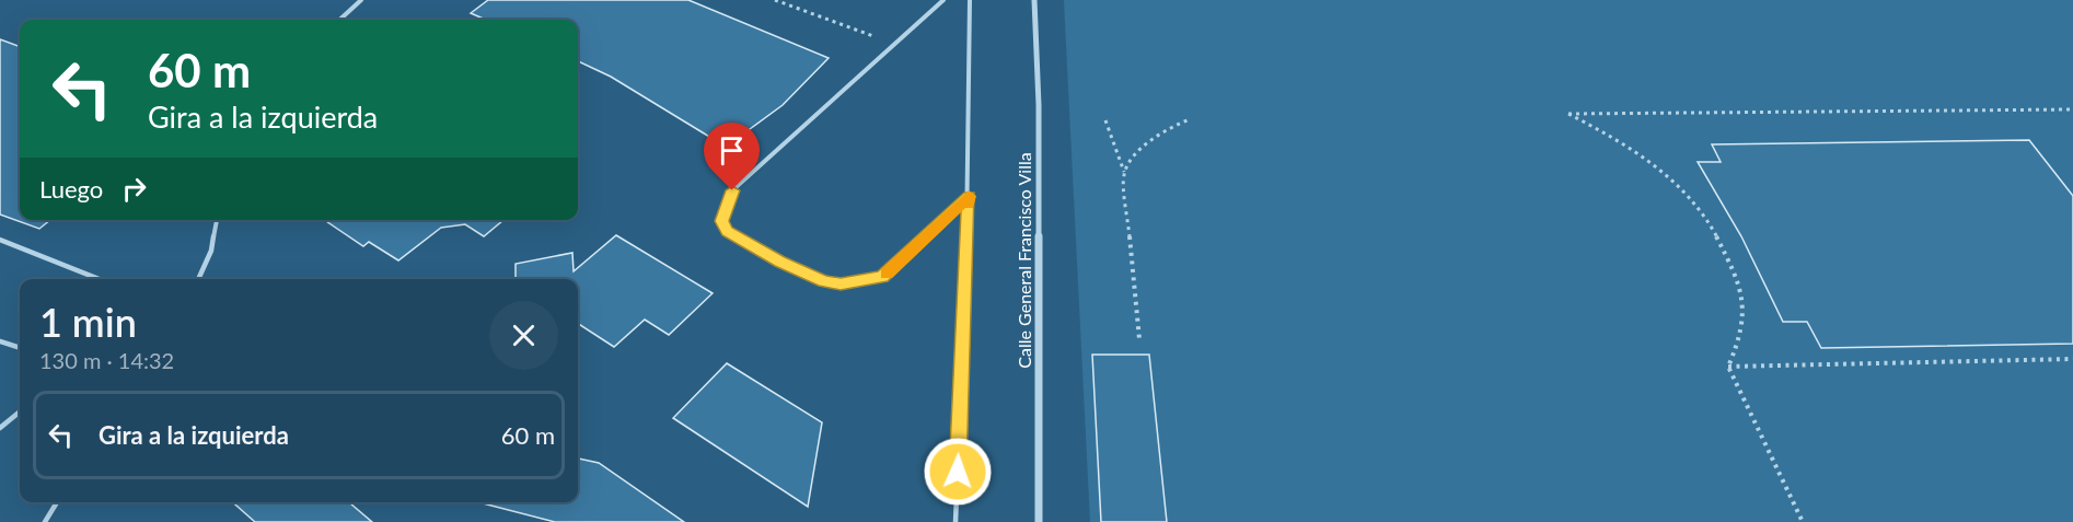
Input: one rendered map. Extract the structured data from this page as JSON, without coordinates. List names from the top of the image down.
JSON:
{
  "streets": {
    "street": ["Calle General Francisco Villa"]
  },
  "page": {
    "turn": ["60 m", "Gira a la izquierda"],
    "then": "Luego",
    "heading": ["1 min", "130 m · 14:32"],
    "list": [
      {
        "name": "Gira a la izquierda",
        "value": "60 m"
      }
    ]
  }
}
